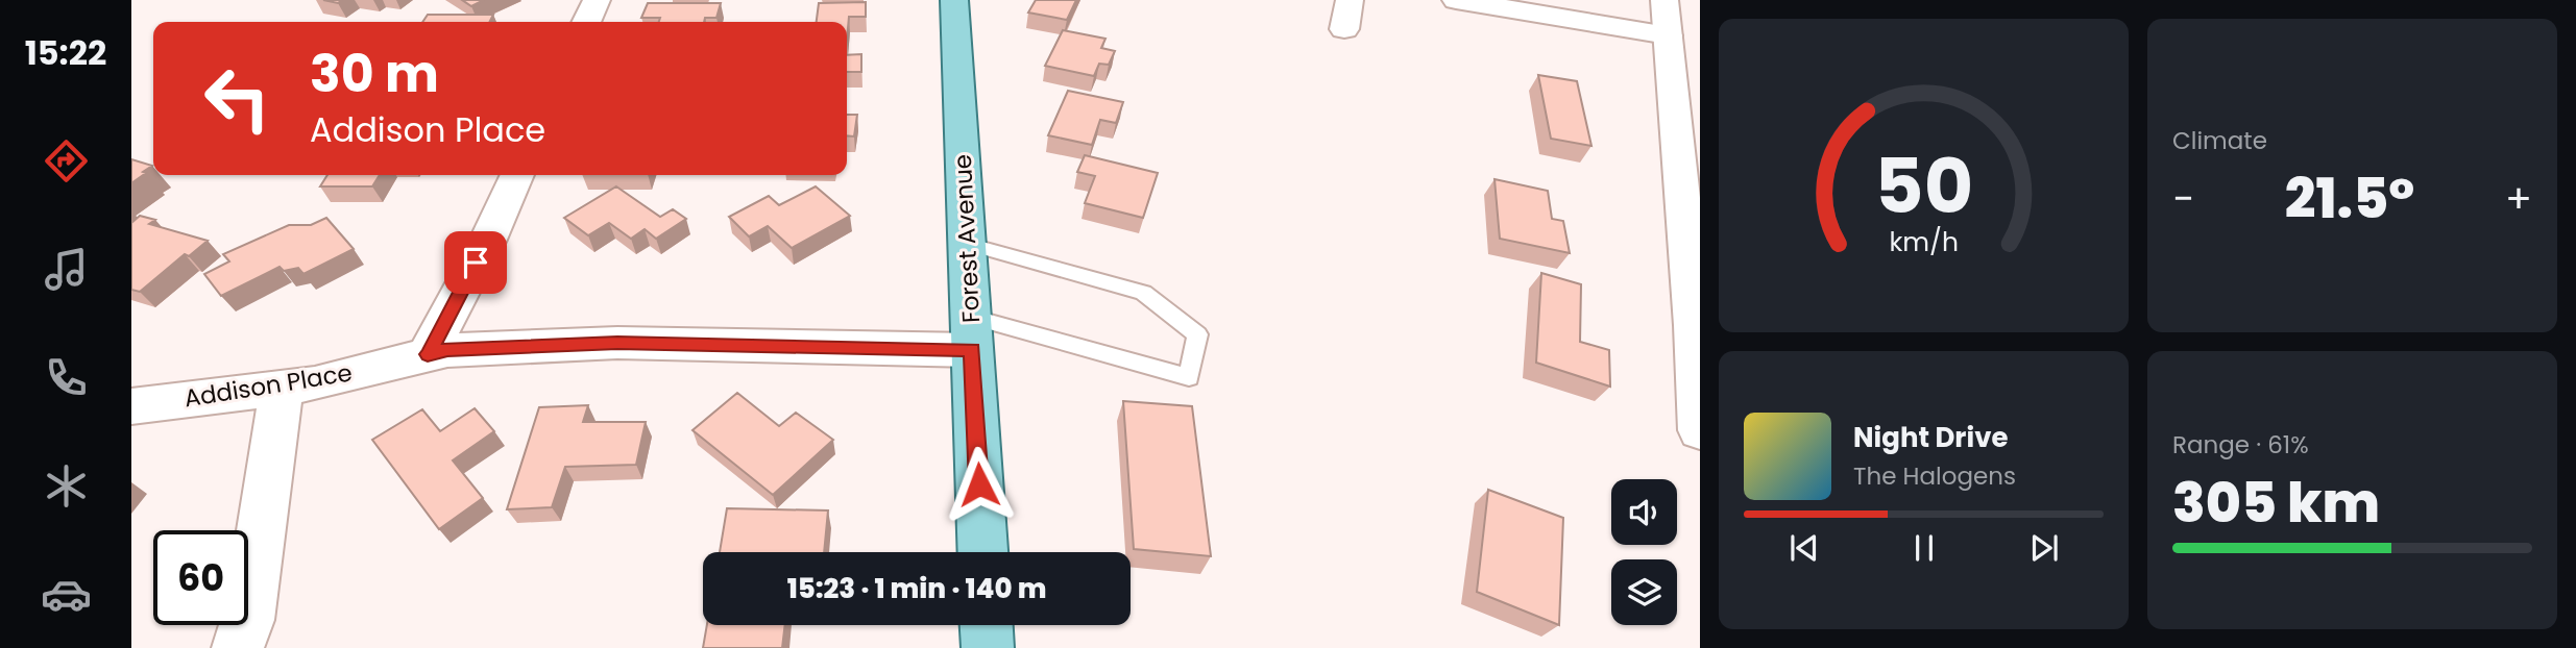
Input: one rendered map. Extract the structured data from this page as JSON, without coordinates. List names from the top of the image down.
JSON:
{
  "streets": {
    "main road": ["Forest Avenue"],
    "street": ["Addison Place"]
  },
  "crossings": [
    ["Forest Avenue", "Addison Place"]
  ],
  "page": {
    "tabs": "15:22",
    "tile": [
      "Climate",
      ["Range · 61%", "305 km"]
    ],
    "turn": ["30 m", "Addison Place"],
    "heat": ["−", "21.5°", "+"],
    "song": ["Night Drive", "The Halogens"],
    "limit": "60",
    "trip": "15:23 · 1 min · 140 m",
    "gauge": ["50", "km/h"]
  }
}
